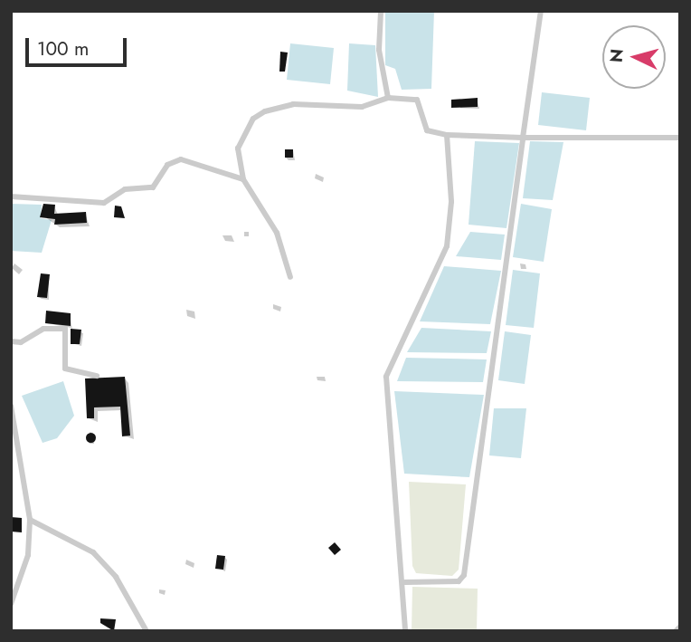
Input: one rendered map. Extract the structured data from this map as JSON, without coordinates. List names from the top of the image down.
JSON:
{
  "scale_bar": "100 m",
  "north": "left"
}
